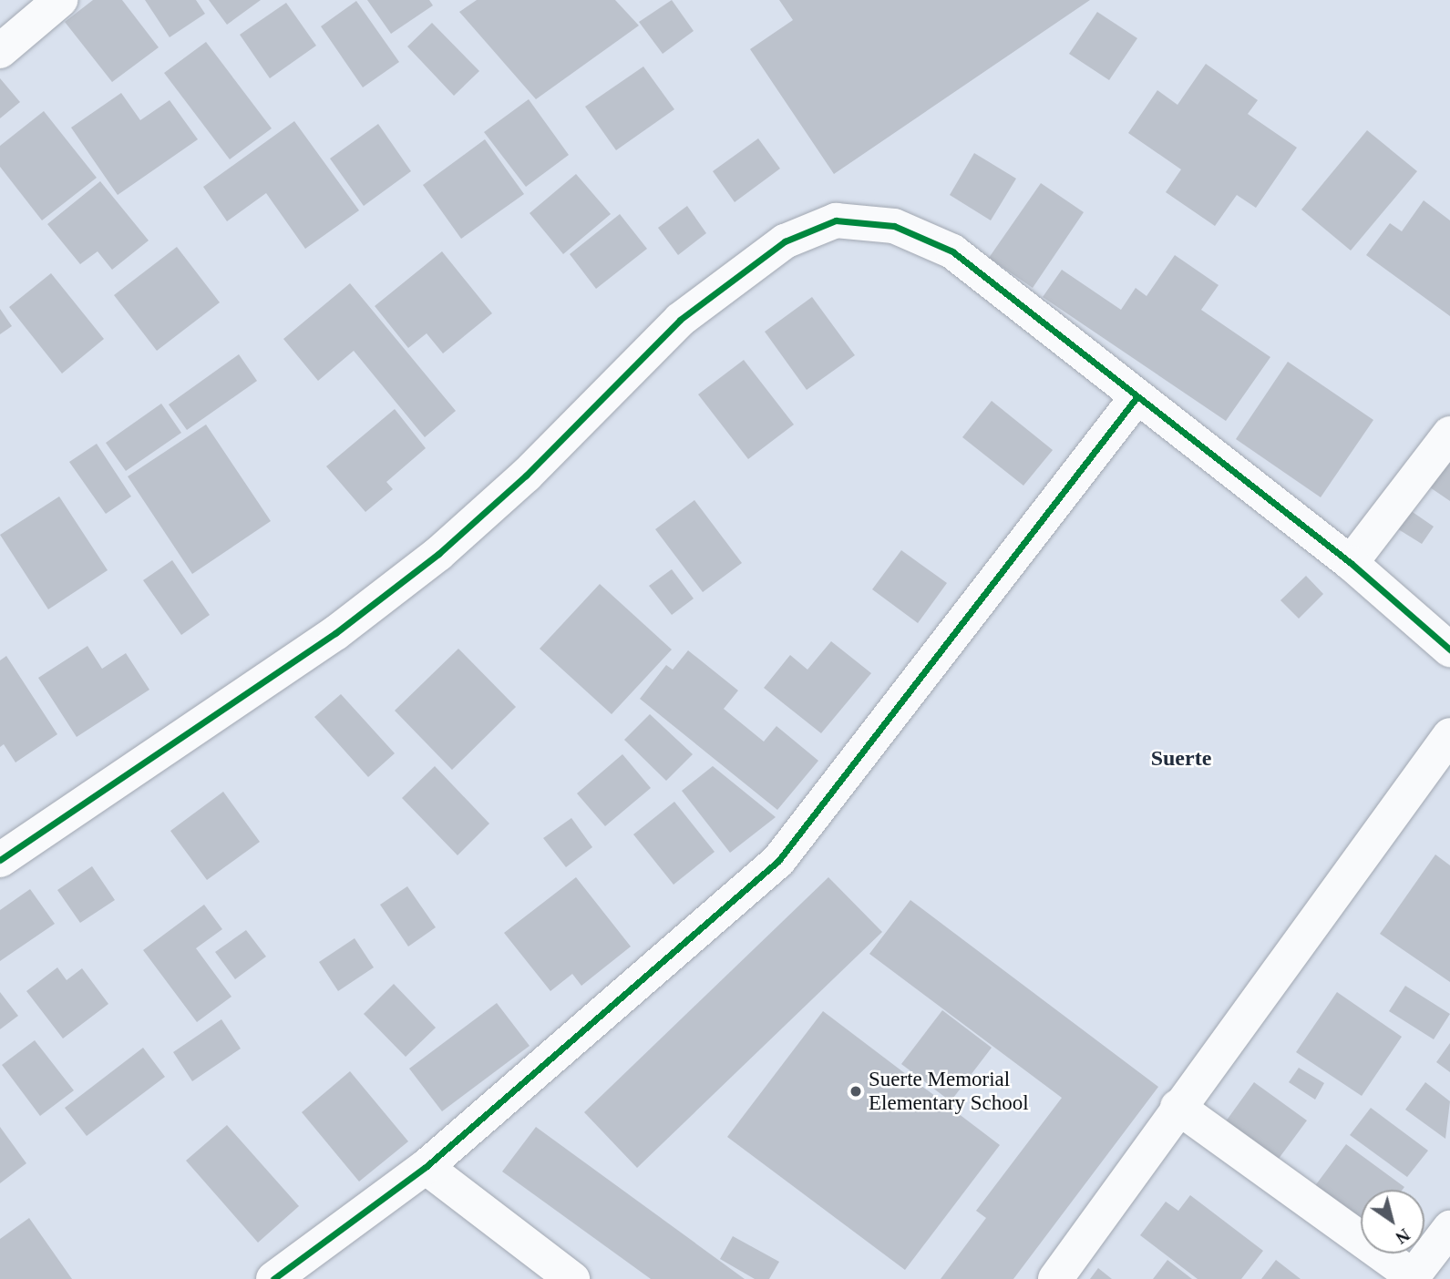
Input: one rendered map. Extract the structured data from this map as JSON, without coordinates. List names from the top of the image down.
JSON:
{
  "districts": ["Suerte"],
  "places": ["Suerte Memorial Elementary School"],
  "north": "bottom right"
}
